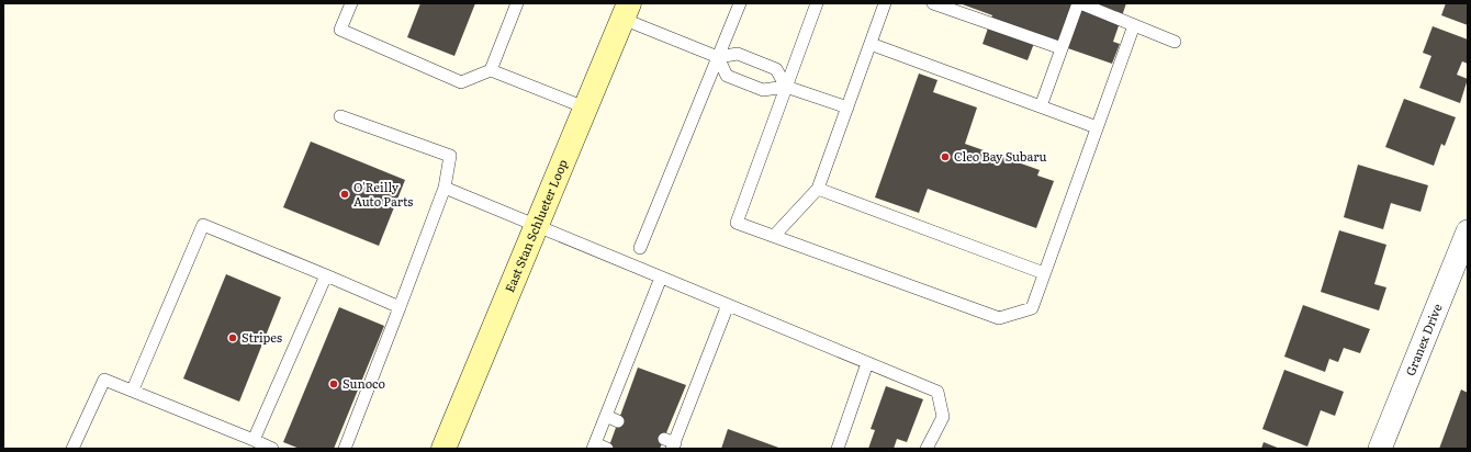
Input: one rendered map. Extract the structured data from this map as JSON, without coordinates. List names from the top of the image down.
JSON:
{
  "streets": {
    "main road": ["East Stan Schlueter Loop"],
    "street": ["Granex Drive"]
  },
  "places": [
    "Cleo Bay Subaru",
    "O'Reilly Auto Parts",
    "Stripes",
    "Sunoco"
  ]
}
